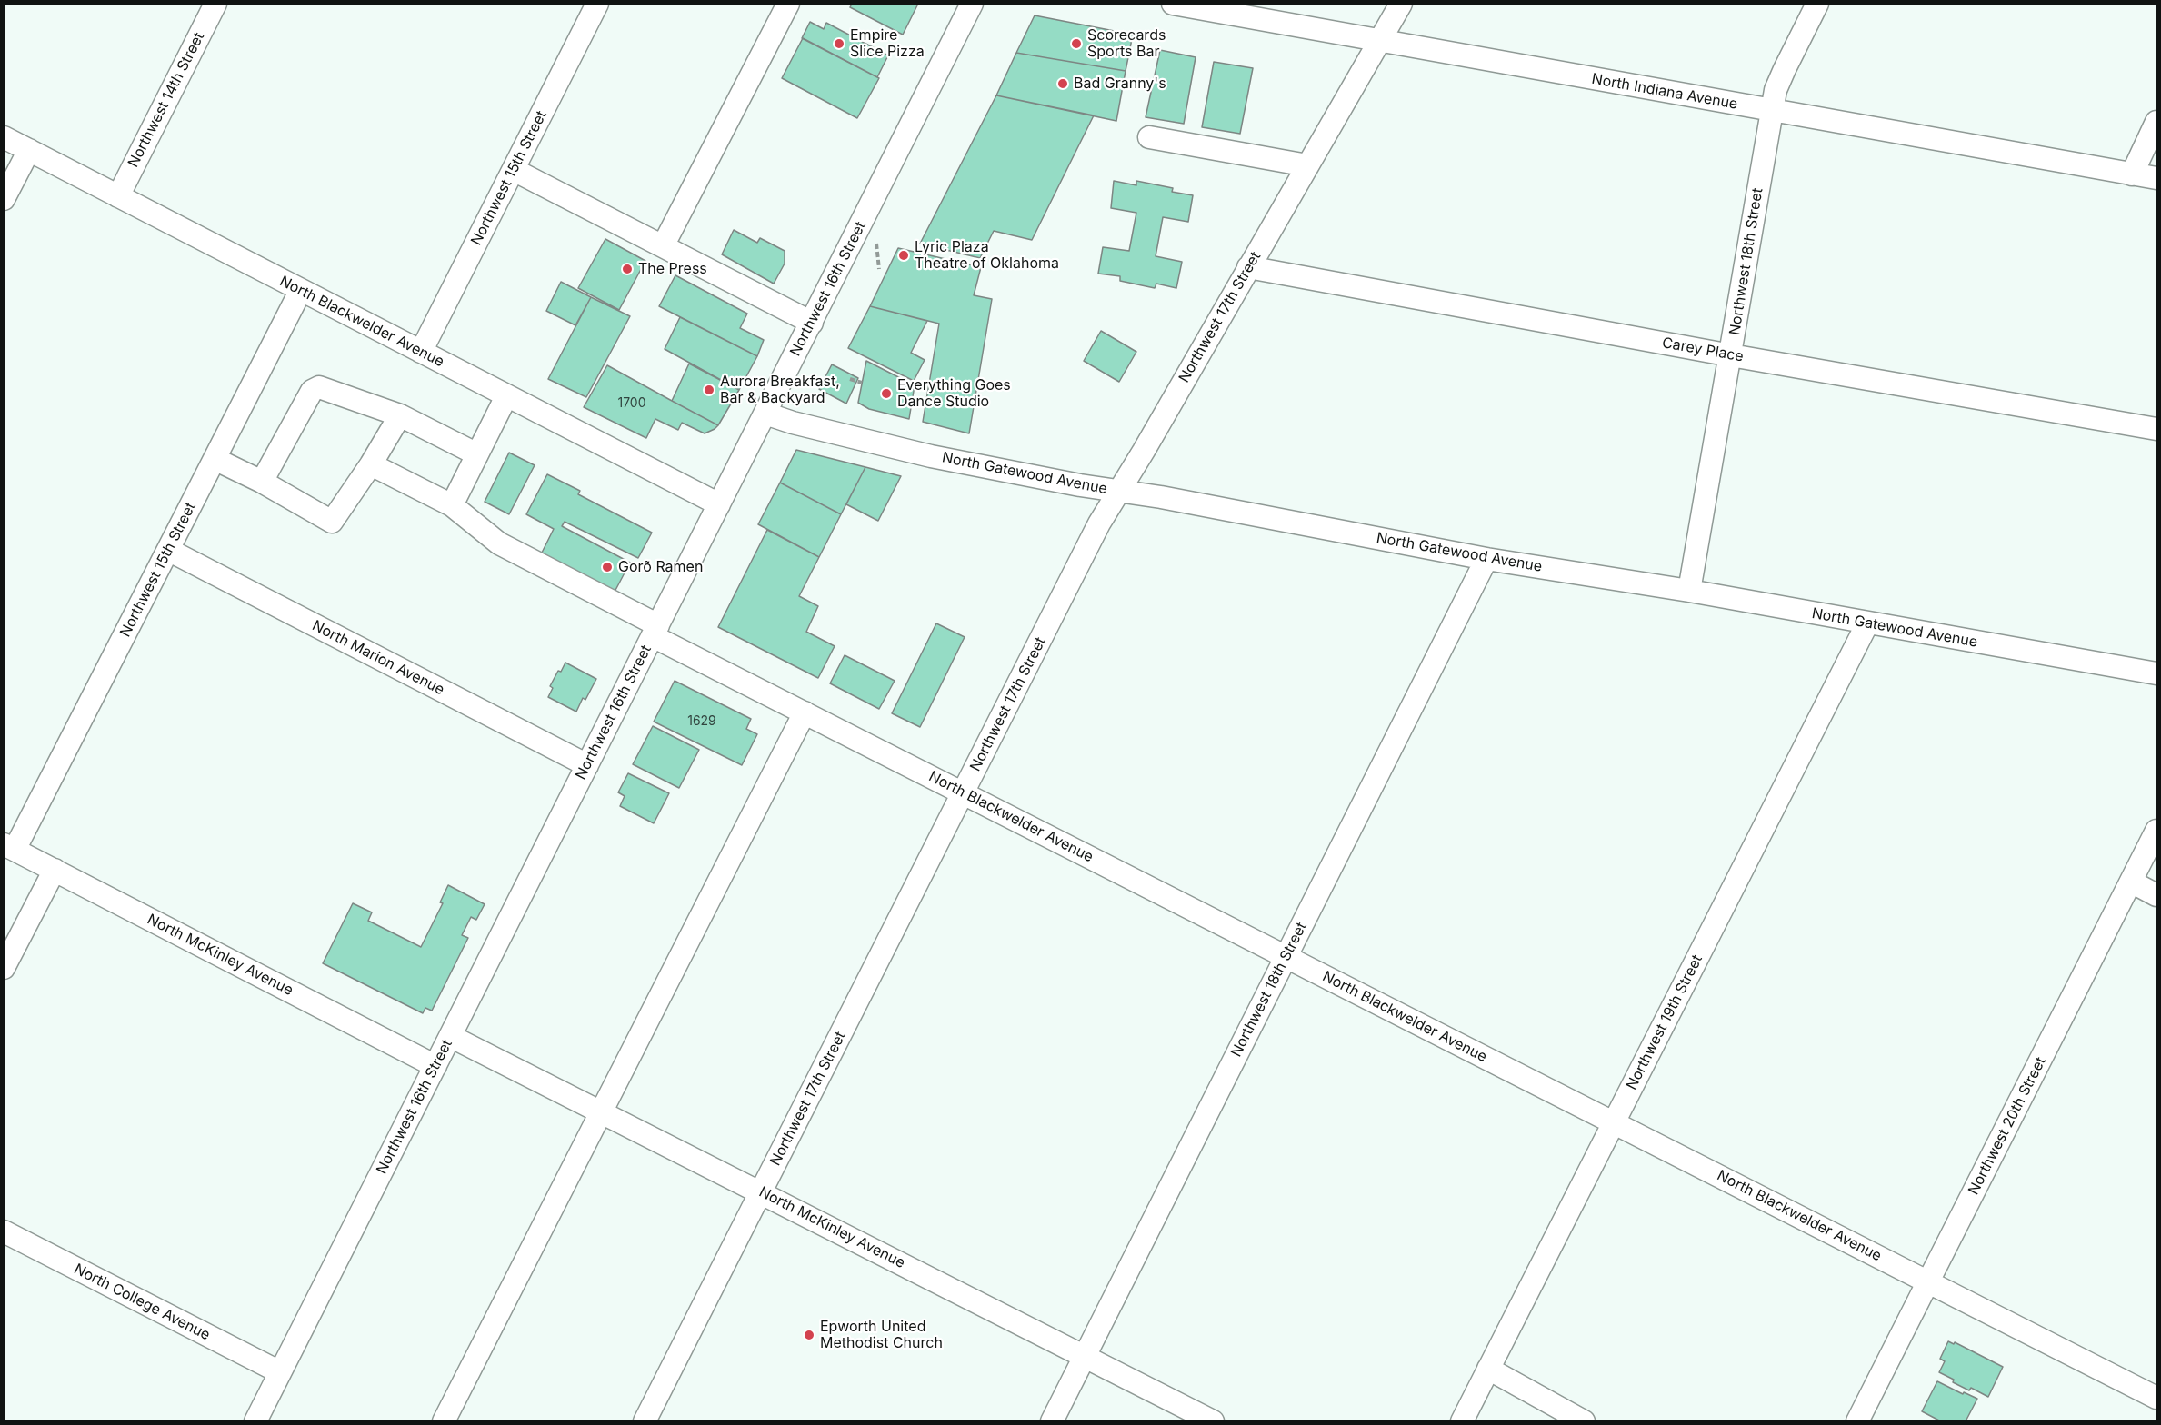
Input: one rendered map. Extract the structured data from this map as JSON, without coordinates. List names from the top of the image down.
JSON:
{
  "streets": {
    "street": [
      "North Indiana Avenue",
      "Northwest 14th Street",
      "Northwest 15th Street",
      "Northwest 18th Street",
      "Northwest 16th Street",
      "Northwest 17th Street",
      "North Blackwelder Avenue",
      "Carey Place",
      "North Gatewood Avenue",
      "North Marion Avenue",
      "North McKinley Avenue",
      "Northwest 19th Street",
      "Northwest 20th Street",
      "North College Avenue"
    ]
  },
  "crossings": [
    ["North Indiana Avenue", "Northwest 18th Street"],
    ["North Indiana Avenue", "Northwest 17th Street"],
    ["Northwest 14th Street", "North Blackwelder Avenue"],
    ["Northwest 15th Street", "North Blackwelder Avenue"],
    ["Northwest 15th Street", "North Marion Avenue"],
    ["Northwest 15th Street", "North McKinley Avenue"],
    ["Northwest 18th Street", "North Blackwelder Avenue"],
    ["Northwest 18th Street", "Carey Place"],
    ["Northwest 18th Street", "North Gatewood Avenue"],
    ["Northwest 18th Street", "North McKinley Avenue"],
    ["Northwest 16th Street", "North Blackwelder Avenue"],
    ["Northwest 16th Street", "North Gatewood Avenue"],
    ["Northwest 16th Street", "North Marion Avenue"],
    ["Northwest 16th Street", "North McKinley Avenue"],
    ["Northwest 16th Street", "North College Avenue"],
    ["Northwest 17th Street", "North Blackwelder Avenue"],
    ["Northwest 17th Street", "Carey Place"],
    ["Northwest 17th Street", "North Gatewood Avenue"],
    ["Northwest 17th Street", "North McKinley Avenue"],
    ["North Blackwelder Avenue", "Northwest 19th Street"],
    ["North Blackwelder Avenue", "Northwest 20th Street"],
    ["North Gatewood Avenue", "Northwest 19th Street"]
  ],
  "places": [
    "Empire Slice Pizza",
    "Scorecards Sports Bar",
    "Bad Granny's",
    "Lyric Plaza Theatre of Oklahoma",
    "The Press",
    "Aurora Breakfast, Bar & Backyard",
    "Everything Goes Dance Studio",
    "Gorõ Ramen",
    "Epworth United Methodist Church"
  ],
  "house_numbers": ["1700", "1629"]
}
